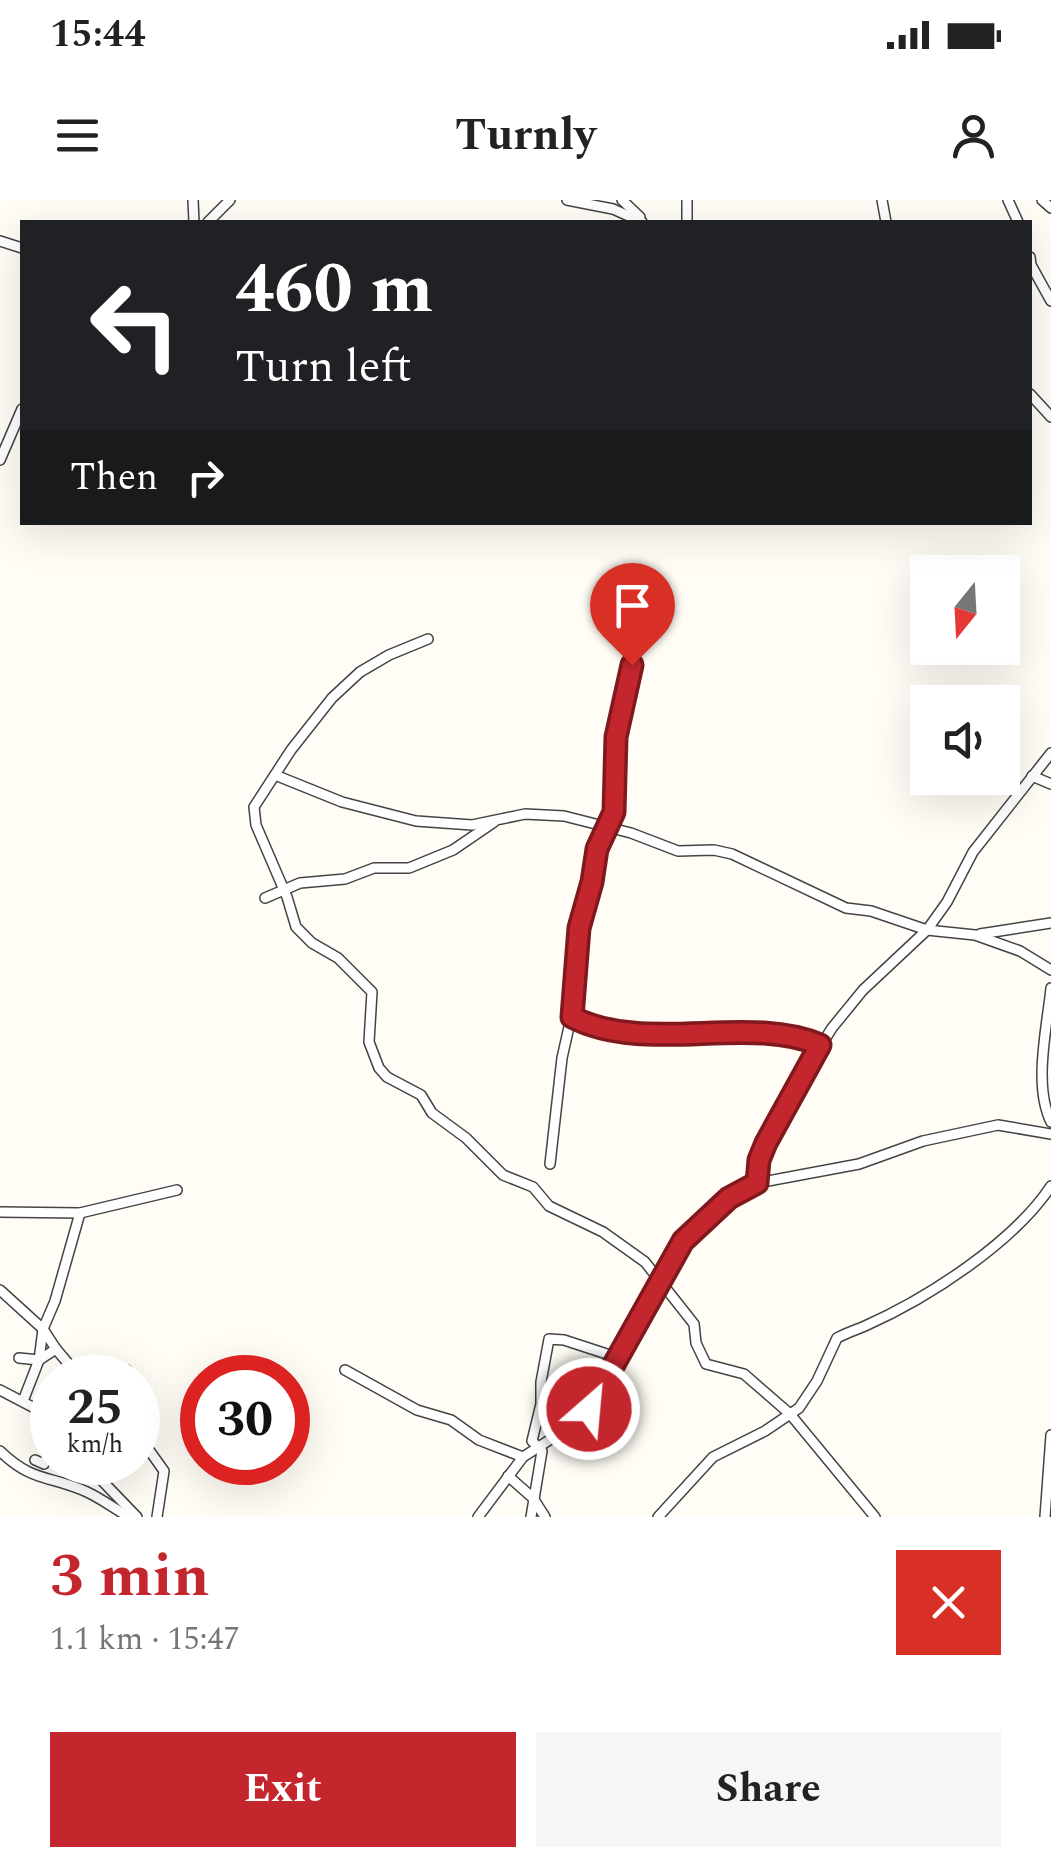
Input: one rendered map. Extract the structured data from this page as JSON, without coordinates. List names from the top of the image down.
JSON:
{
  "north": "bottom",
  "page": {
    "status": "15:44",
    "header": "Turnly",
    "turn": ["460 m", "Turn left"],
    "then": "Then",
    "speed": "25 km/h",
    "limit": "30",
    "heading": ["3 min", "1.1 km · 15:47"],
    "buttons": ["Exit", "Share"]
  }
}
